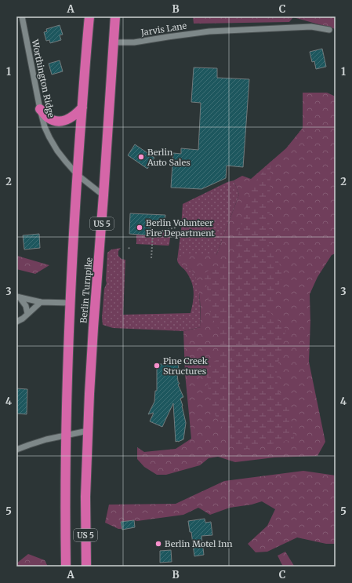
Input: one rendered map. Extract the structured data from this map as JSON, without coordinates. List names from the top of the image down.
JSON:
{
  "streets": {
    "highway": ["US 5", "Berlin Turnpike"],
    "street": ["Jarvis Lane", "Worthington Ridge"]
  },
  "crossings": [
    ["Jarvis Lane", "Berlin Turnpike"],
    ["Worthington Ridge", "Berlin Turnpike"]
  ],
  "places": [
    "Berlin Auto Sales",
    "Berlin Volunteer Fire Department",
    "Pine Creek Structures",
    "Berlin Motel Inn"
  ],
  "grid": {
    "columns": ["A", "B", "C"],
    "rows": [
      "1",
      "2",
      "3",
      "4",
      "5"
    ]
  }
}
